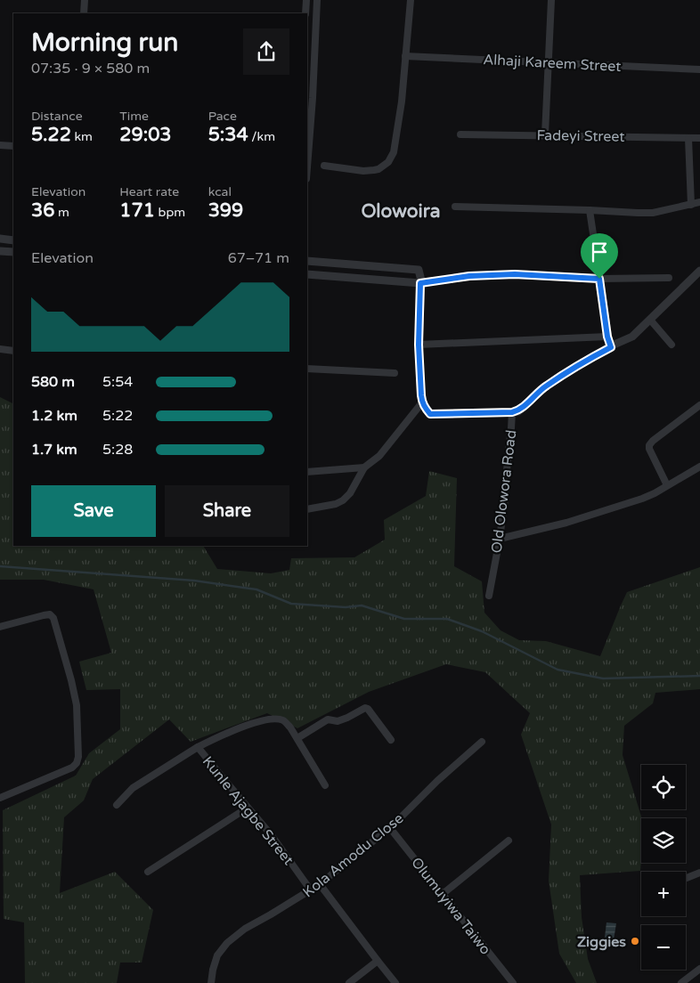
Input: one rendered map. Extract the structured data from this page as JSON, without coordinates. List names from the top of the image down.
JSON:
{
  "streets": {
    "street": [
      "Alhaji Kareem Street",
      "Fadeyi Street",
      "Old Olowora Road",
      "Kunle Ajagbe Street",
      "Kola Amodu Close",
      "Olumuyiwa Taiwo"
    ]
  },
  "crossings": [
    ["Kunle Ajagbe Street", "Kola Amodu Close"],
    ["Kola Amodu Close", "Olumuyiwa Taiwo"]
  ],
  "districts": ["Olowoira"],
  "places": ["Ziggies"],
  "page": {
    "heading": ["Morning run", "07:35 · 9 × 580 m"],
    "stats": [
      ["Distance", "5.22 km"],
      ["Time", "29:03"],
      ["Pace", "5:34 /km"],
      ["Elevation", "36 m"],
      ["Heart rate", "171 bpm"],
      ["kcal", "399"]
    ],
    "chart": ["Elevation", "67–71 m"],
    "list": [
      {
        "name": "580 m",
        "note": "5:54"
      },
      {
        "name": "1.2 km",
        "note": "5:22"
      },
      {
        "name": "1.7 km",
        "note": "5:28"
      }
    ],
    "buttons": ["Save", "Share"],
    "map_buttons": ["+", "−"]
  }
}
